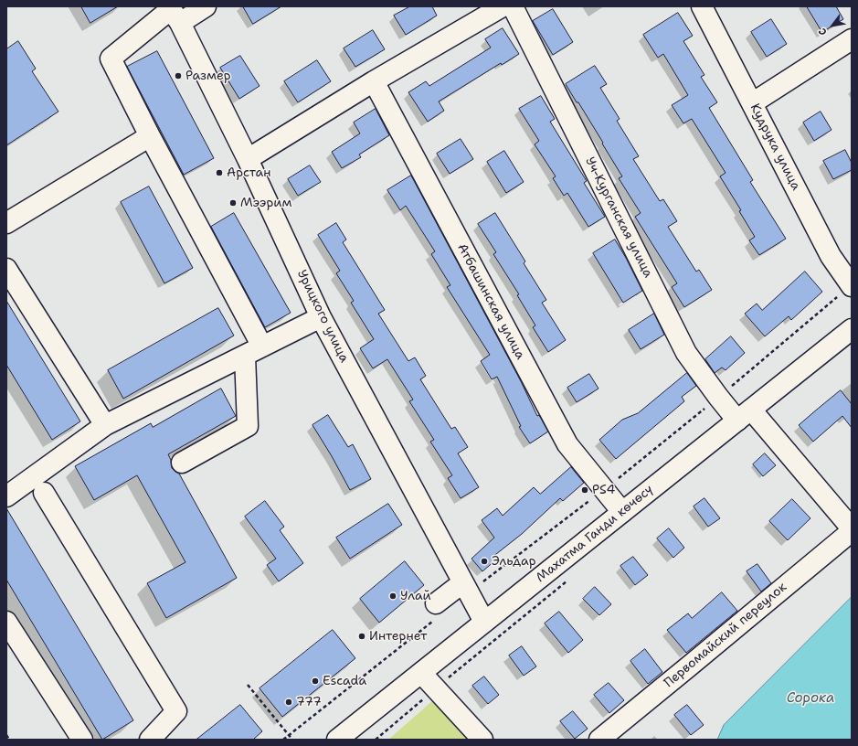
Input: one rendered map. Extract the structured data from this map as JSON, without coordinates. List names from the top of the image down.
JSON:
{
  "streets": {
    "street": [
      "Кудрука улица",
      "Уч-Курганская улица",
      "Атбашинская улица",
      "Урицкого улица",
      "Махатма Ганди көчөсү",
      "Первомайский переулок"
    ]
  },
  "crossings": [
    ["Уч-Курганская улица", "Махатма Ганди көчөсү"],
    ["Уч-Курганская улица", "Первомайский переулок"],
    ["Атбашинская улица", "Махатма Ганди көчөсү"],
    ["Урицкого улица", "Махатма Ганди көчөсү"],
    ["Махатма Ганди көчөсү", "Первомайский переулок"]
  ],
  "water": ["Сорока"],
  "places": [
    "Размер",
    "Арстан",
    "Мээрим",
    "PS4",
    "Эльдар",
    "Улай",
    "Интернет",
    "Escada",
    "777"
  ],
  "north": "bottom left"
}
